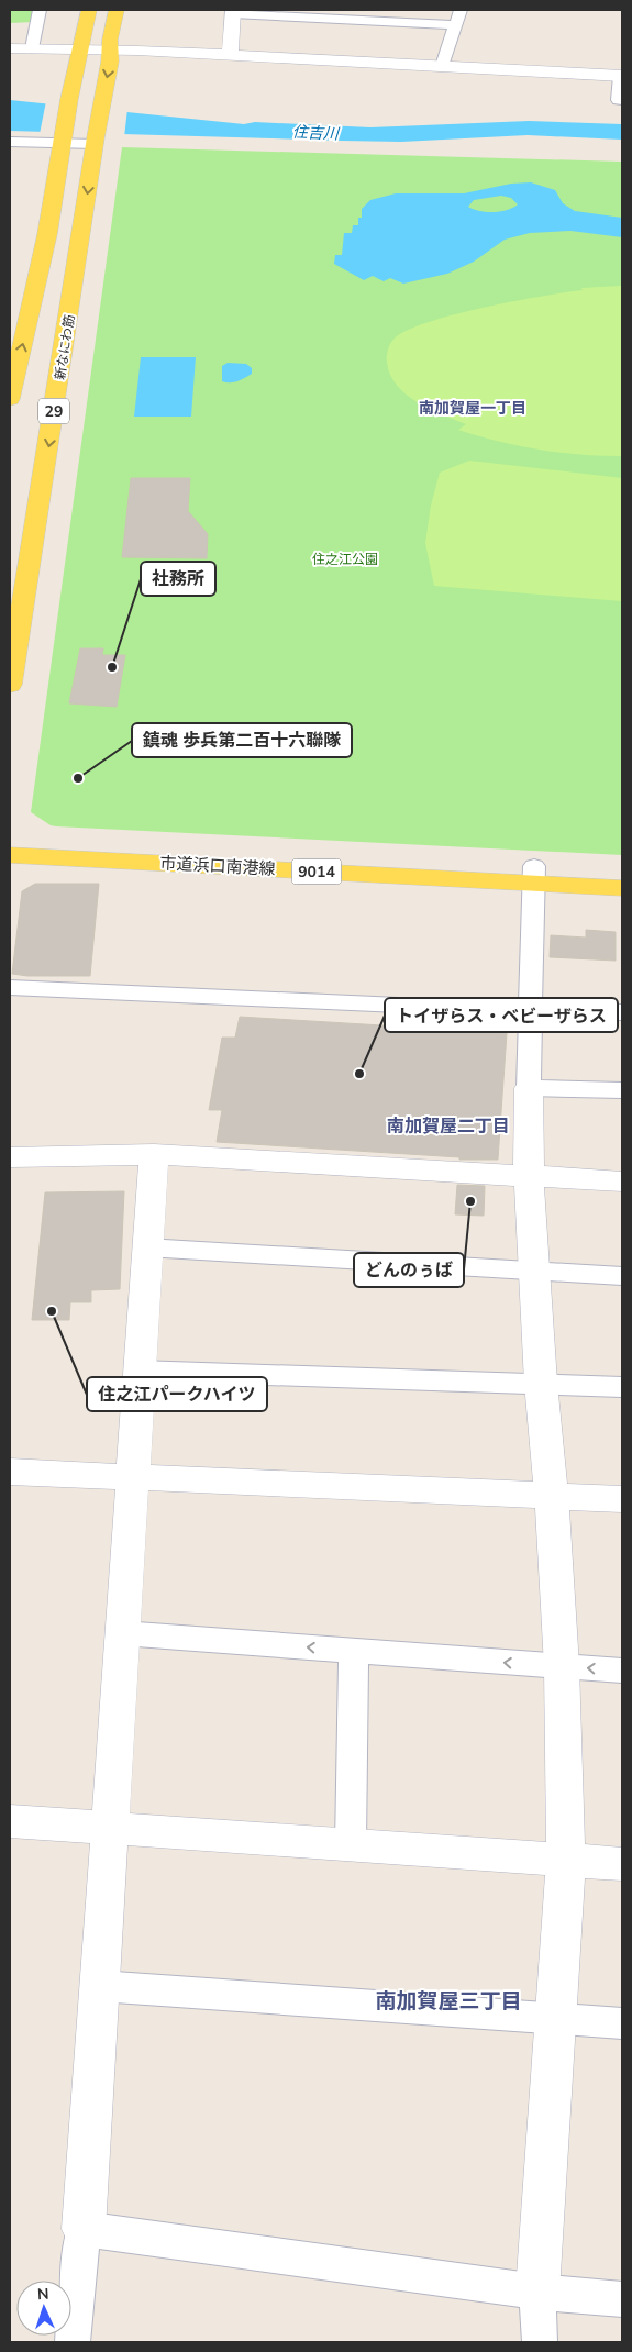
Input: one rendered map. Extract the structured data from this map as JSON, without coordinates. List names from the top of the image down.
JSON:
{
  "streets": {
    "main road": [
      "新なにわ筋",
      "29",
      "市道浜口南港線",
      "9014"
    ]
  },
  "districts": ["南加賀屋一丁目", "南加賀屋二丁目", "南加賀屋三丁目"],
  "water": ["住吉川"],
  "parks": ["住之江公園"],
  "places": [
    "社務所",
    "鎮魂 歩兵第二百十六聯隊",
    "トイザらス・ベビーザらス",
    "どんのぅば",
    "住之江パークハイツ"
  ],
  "north": "top"
}
